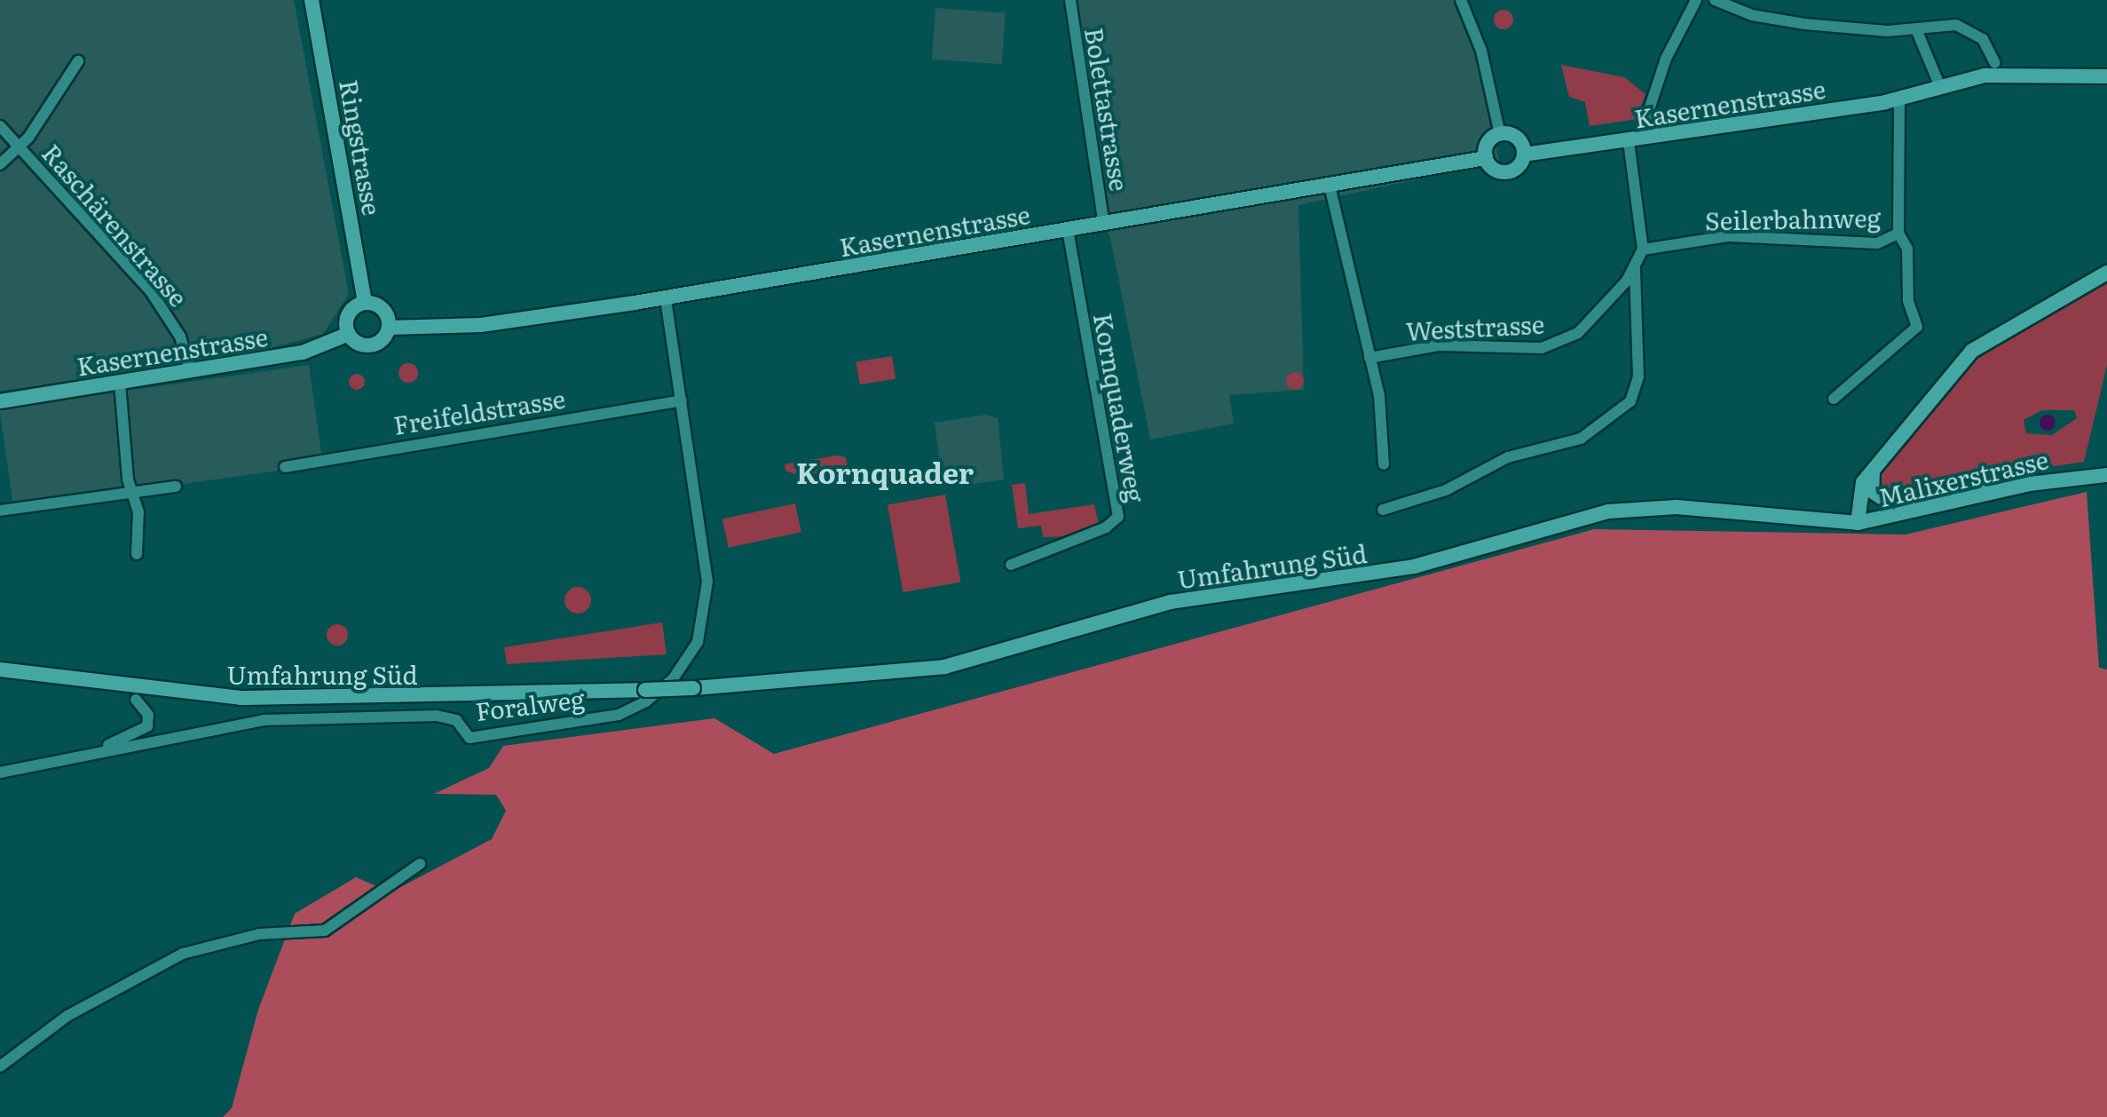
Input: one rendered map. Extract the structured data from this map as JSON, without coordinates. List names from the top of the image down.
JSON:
{
  "streets": {
    "main road": [
      "Kasernenstrasse",
      "Ringstrasse",
      "Malixerstrasse",
      "Umfahrung Süd"
    ],
    "street": [
      "Bolettastrasse",
      "Seilerbahnweg",
      "Raschärenstrasse",
      "Weststrasse",
      "Kornquaderweg",
      "Freifeldstrasse",
      "Foralweg"
    ]
  },
  "crossings": [
    ["Kasernenstrasse", "Bolettastrasse"],
    ["Kasernenstrasse", "Ringstrasse"],
    ["Kasernenstrasse", "Seilerbahnweg"],
    ["Kasernenstrasse", "Raschärenstrasse"],
    ["Kasernenstrasse", "Kornquaderweg"],
    ["Kasernenstrasse", "Foralweg"],
    ["Seilerbahnweg", "Weststrasse"],
    ["Freifeldstrasse", "Foralweg"],
    ["Malixerstrasse", "Umfahrung Süd"]
  ],
  "districts": ["Kornquader"]
}
